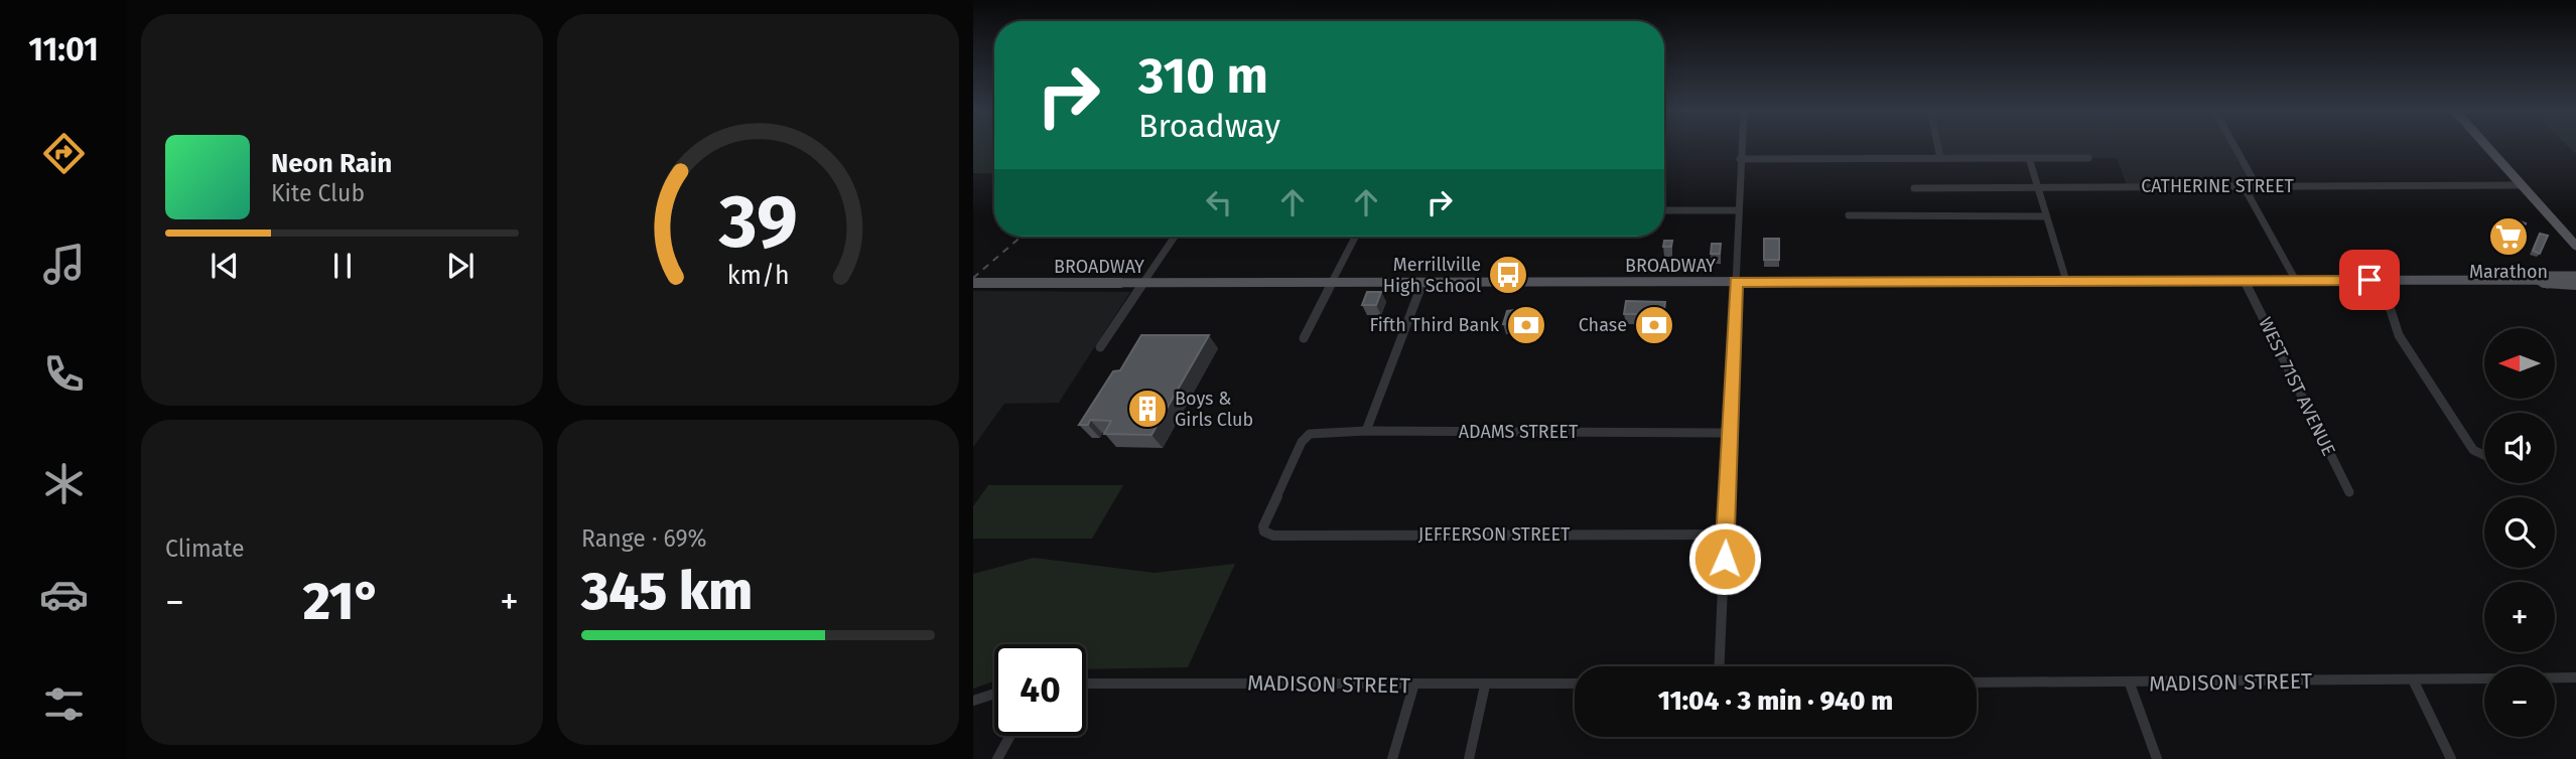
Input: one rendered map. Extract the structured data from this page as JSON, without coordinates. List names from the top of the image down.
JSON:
{
  "streets": {
    "main road": ["BROADWAY"],
    "street": [
      "CATHERINE STREET",
      "WEST 71ST AVENUE",
      "ADAMS STREET",
      "JEFFERSON STREET",
      "MADISON STREET"
    ]
  },
  "crossings": [
    ["BROADWAY", "WEST 71ST AVENUE"],
    ["ADAMS STREET", "JEFFERSON STREET"]
  ],
  "places": {
    "supermarket": ["Marathon"],
    "bus stop": ["Merrillville High School"],
    "bank": ["Fifth Third Bank", "Chase"],
    "building": ["Boys & Girls Club"]
  },
  "north": "left",
  "page": {
    "tabs": "11:01",
    "turn": ["310 m", "Broadway"],
    "song": ["Neon Rain", "Kite Club"],
    "map_buttons": ["+", "−"],
    "tile": [
      "Climate",
      ["Range · 69%", "345 km"]
    ],
    "heat": ["−", "21°", "+"],
    "limit": "40",
    "trip": "11:04 · 3 min · 940 m",
    "gauge": ["39", "km/h"]
  }
}
